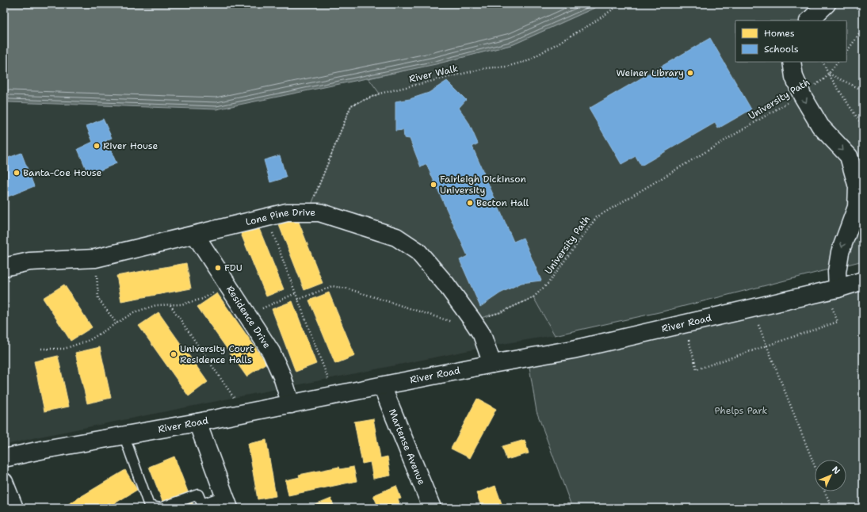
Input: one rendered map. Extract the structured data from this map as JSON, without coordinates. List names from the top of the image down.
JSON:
{
  "streets": {
    "street": [
      "Lone Pine Drive",
      "Residence Drive",
      "River Road",
      "Martense Avenue"
    ],
    "path": ["River Walk", "University Path"]
  },
  "crossings": [
    ["River Walk", "Lone Pine Drive"],
    ["University Path", "Lone Pine Drive"],
    ["Lone Pine Drive", "Residence Drive"],
    ["Lone Pine Drive", "River Road"],
    ["Residence Drive", "River Road"],
    ["River Road", "Martense Avenue"]
  ],
  "parks": ["Phelps Park"],
  "places": [
    "Weiner Library",
    "River House",
    "Banta-Coe House",
    "Fairleigh Dickinson University",
    "Becton Hall",
    "FDU",
    "University Court Residence Halls"
  ],
  "legend": ["Homes", "Schools"],
  "north": "top right"
}
